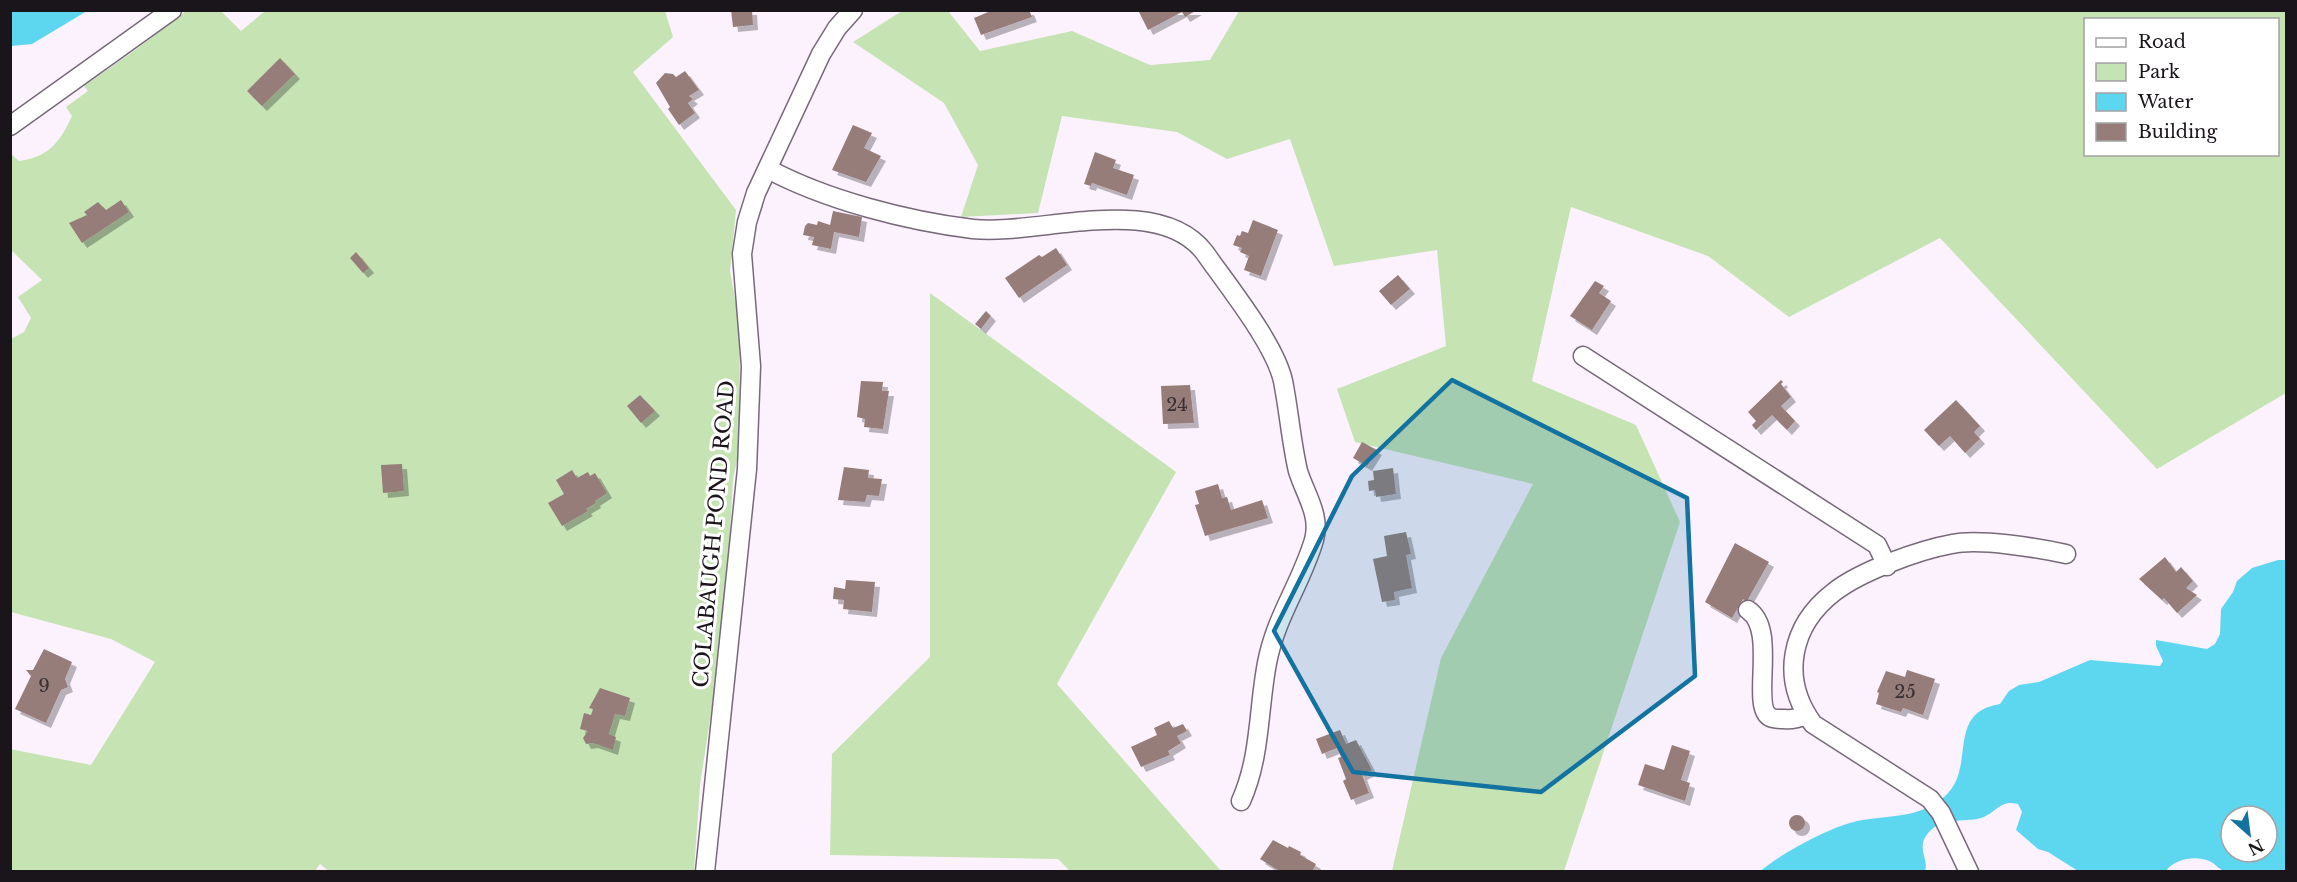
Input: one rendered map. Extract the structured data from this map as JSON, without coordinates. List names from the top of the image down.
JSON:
{
  "streets": {
    "street": ["COLABAUGH POND ROAD"]
  },
  "house_numbers": ["24", "9", "25"],
  "legend": [
    "Road",
    "Park",
    "Water",
    "Building"
  ],
  "north": "bottom right"
}
